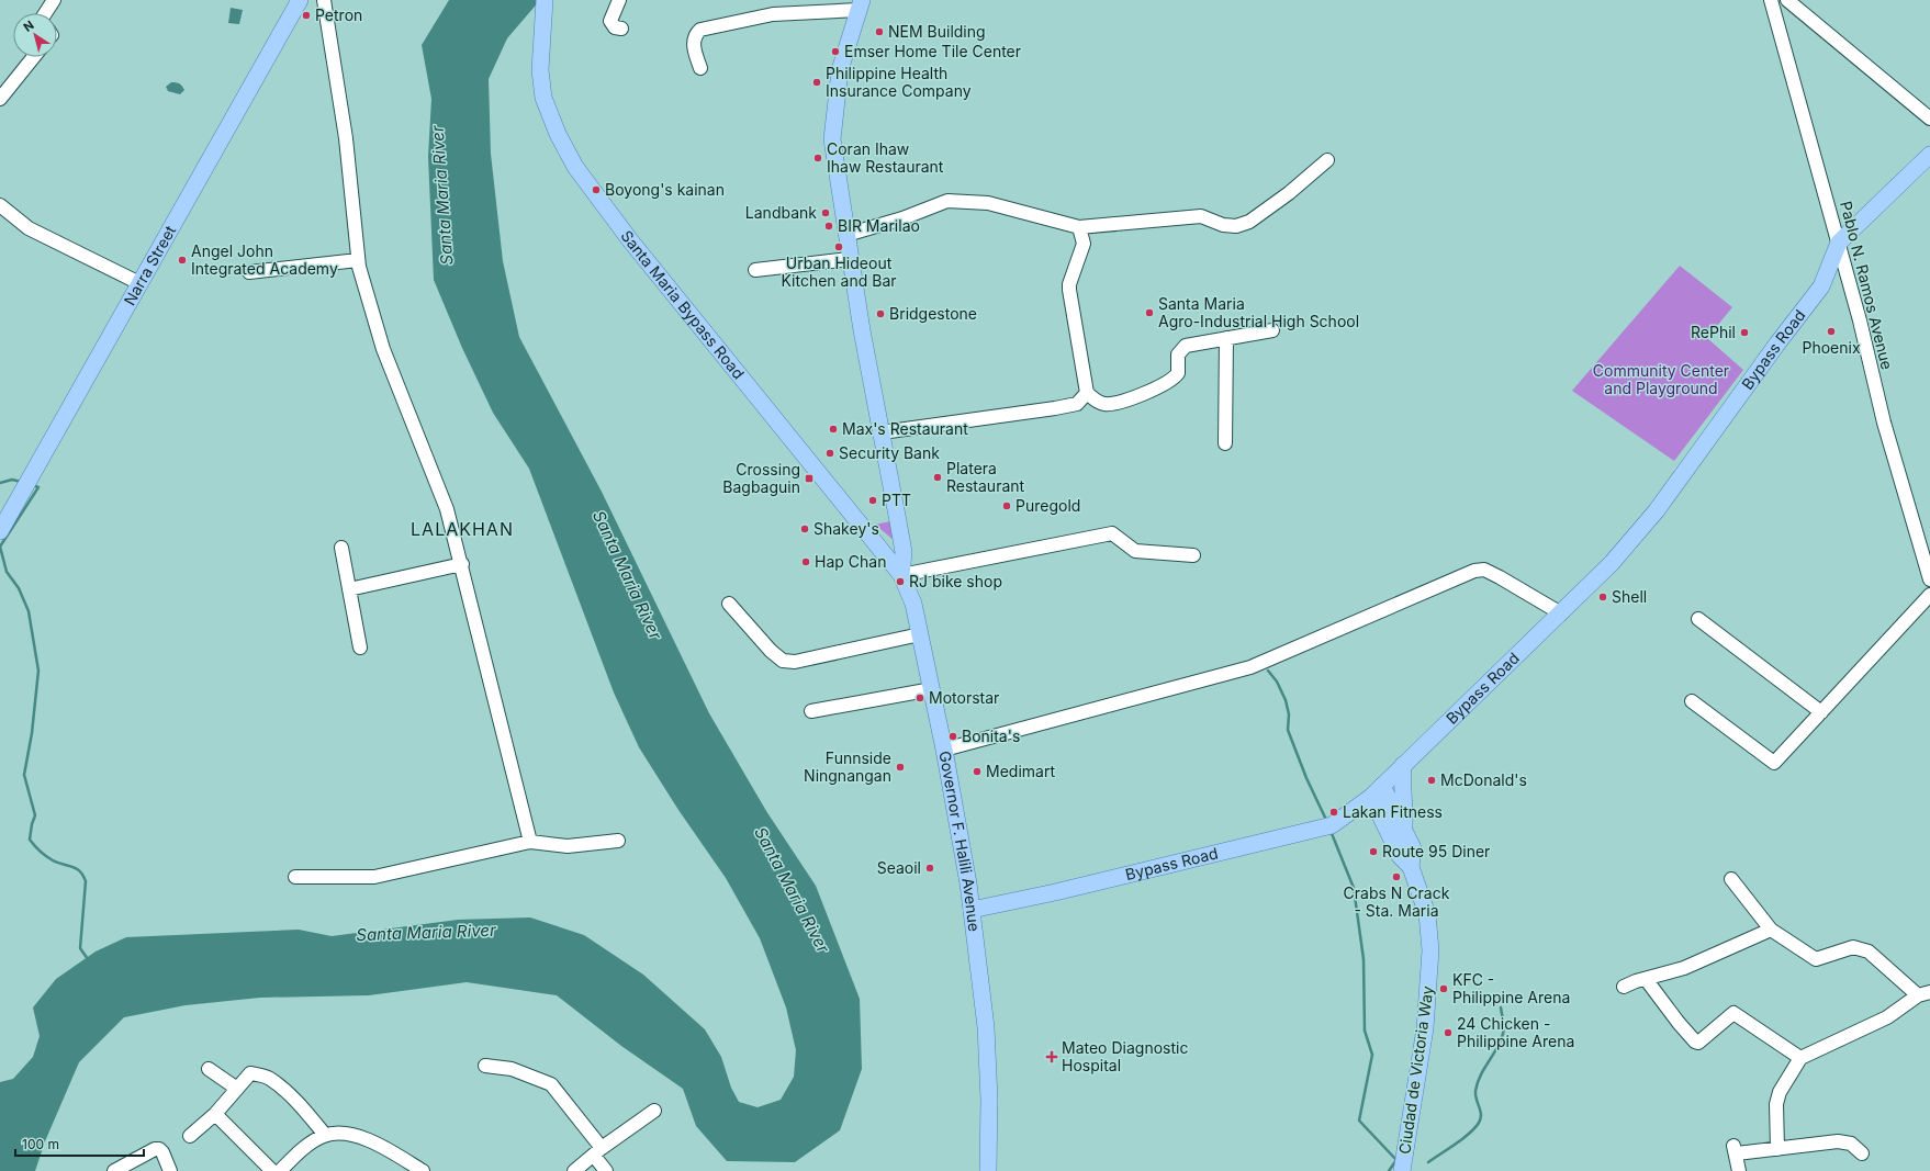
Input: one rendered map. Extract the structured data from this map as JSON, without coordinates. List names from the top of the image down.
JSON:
{
  "streets": {
    "main road": [
      "Narra Street",
      "Santa Maria Bypass Road",
      "Bypass Road",
      "Governor F. Halili Avenue",
      "Ciudad de Victoria Way"
    ],
    "street": ["Pablo N. Ramos Avenue"]
  },
  "crossings": [
    ["Pablo N. Ramos Avenue", "Bypass Road"],
    ["Santa Maria Bypass Road", "Governor F. Halili Avenue"],
    ["Bypass Road", "Governor F. Halili Avenue"],
    ["Bypass Road", "Ciudad de Victoria Way"]
  ],
  "districts": ["LALAKHAN"],
  "water": ["Santa Maria River"],
  "parks": ["Community Center and Playground"],
  "places": {
    "other": [
      "Petron",
      "NEM Building",
      "Emser Home Tile Center",
      "Philippine Health Insurance Company",
      "Coran Ihaw Ihaw Restaurant",
      "Boyong's kainan",
      "Landbank",
      "BIR Marilao",
      "Urban Hideout Kitchen and Bar",
      "Angel John Integrated Academy",
      "Santa Maria Agro-Industrial High School",
      "Bridgestone",
      "Phoenix",
      "RePhil",
      "Max's Restaurant",
      "Security Bank",
      "Platera Restaurant",
      "PTT",
      "Puregold",
      "Shakey's",
      "Hap Chan",
      "RJ bike shop",
      "Shell",
      "Motorstar",
      "Bonita's",
      "Funnside Ningnangan",
      "Medimart",
      "McDonald's",
      "Lakan Fitness",
      "Route 95 Diner",
      "Seaoil",
      "Crabs N Crack - Sta. Maria",
      "KFC - Philippine Arena",
      "24 Chicken - Philippine Arena"
    ],
    "transit": ["Crossing Bagbaguin"],
    "health": ["Mateo Diagnostic Hospital"]
  },
  "scale_bar": "100 m",
  "north": "top left"
}
